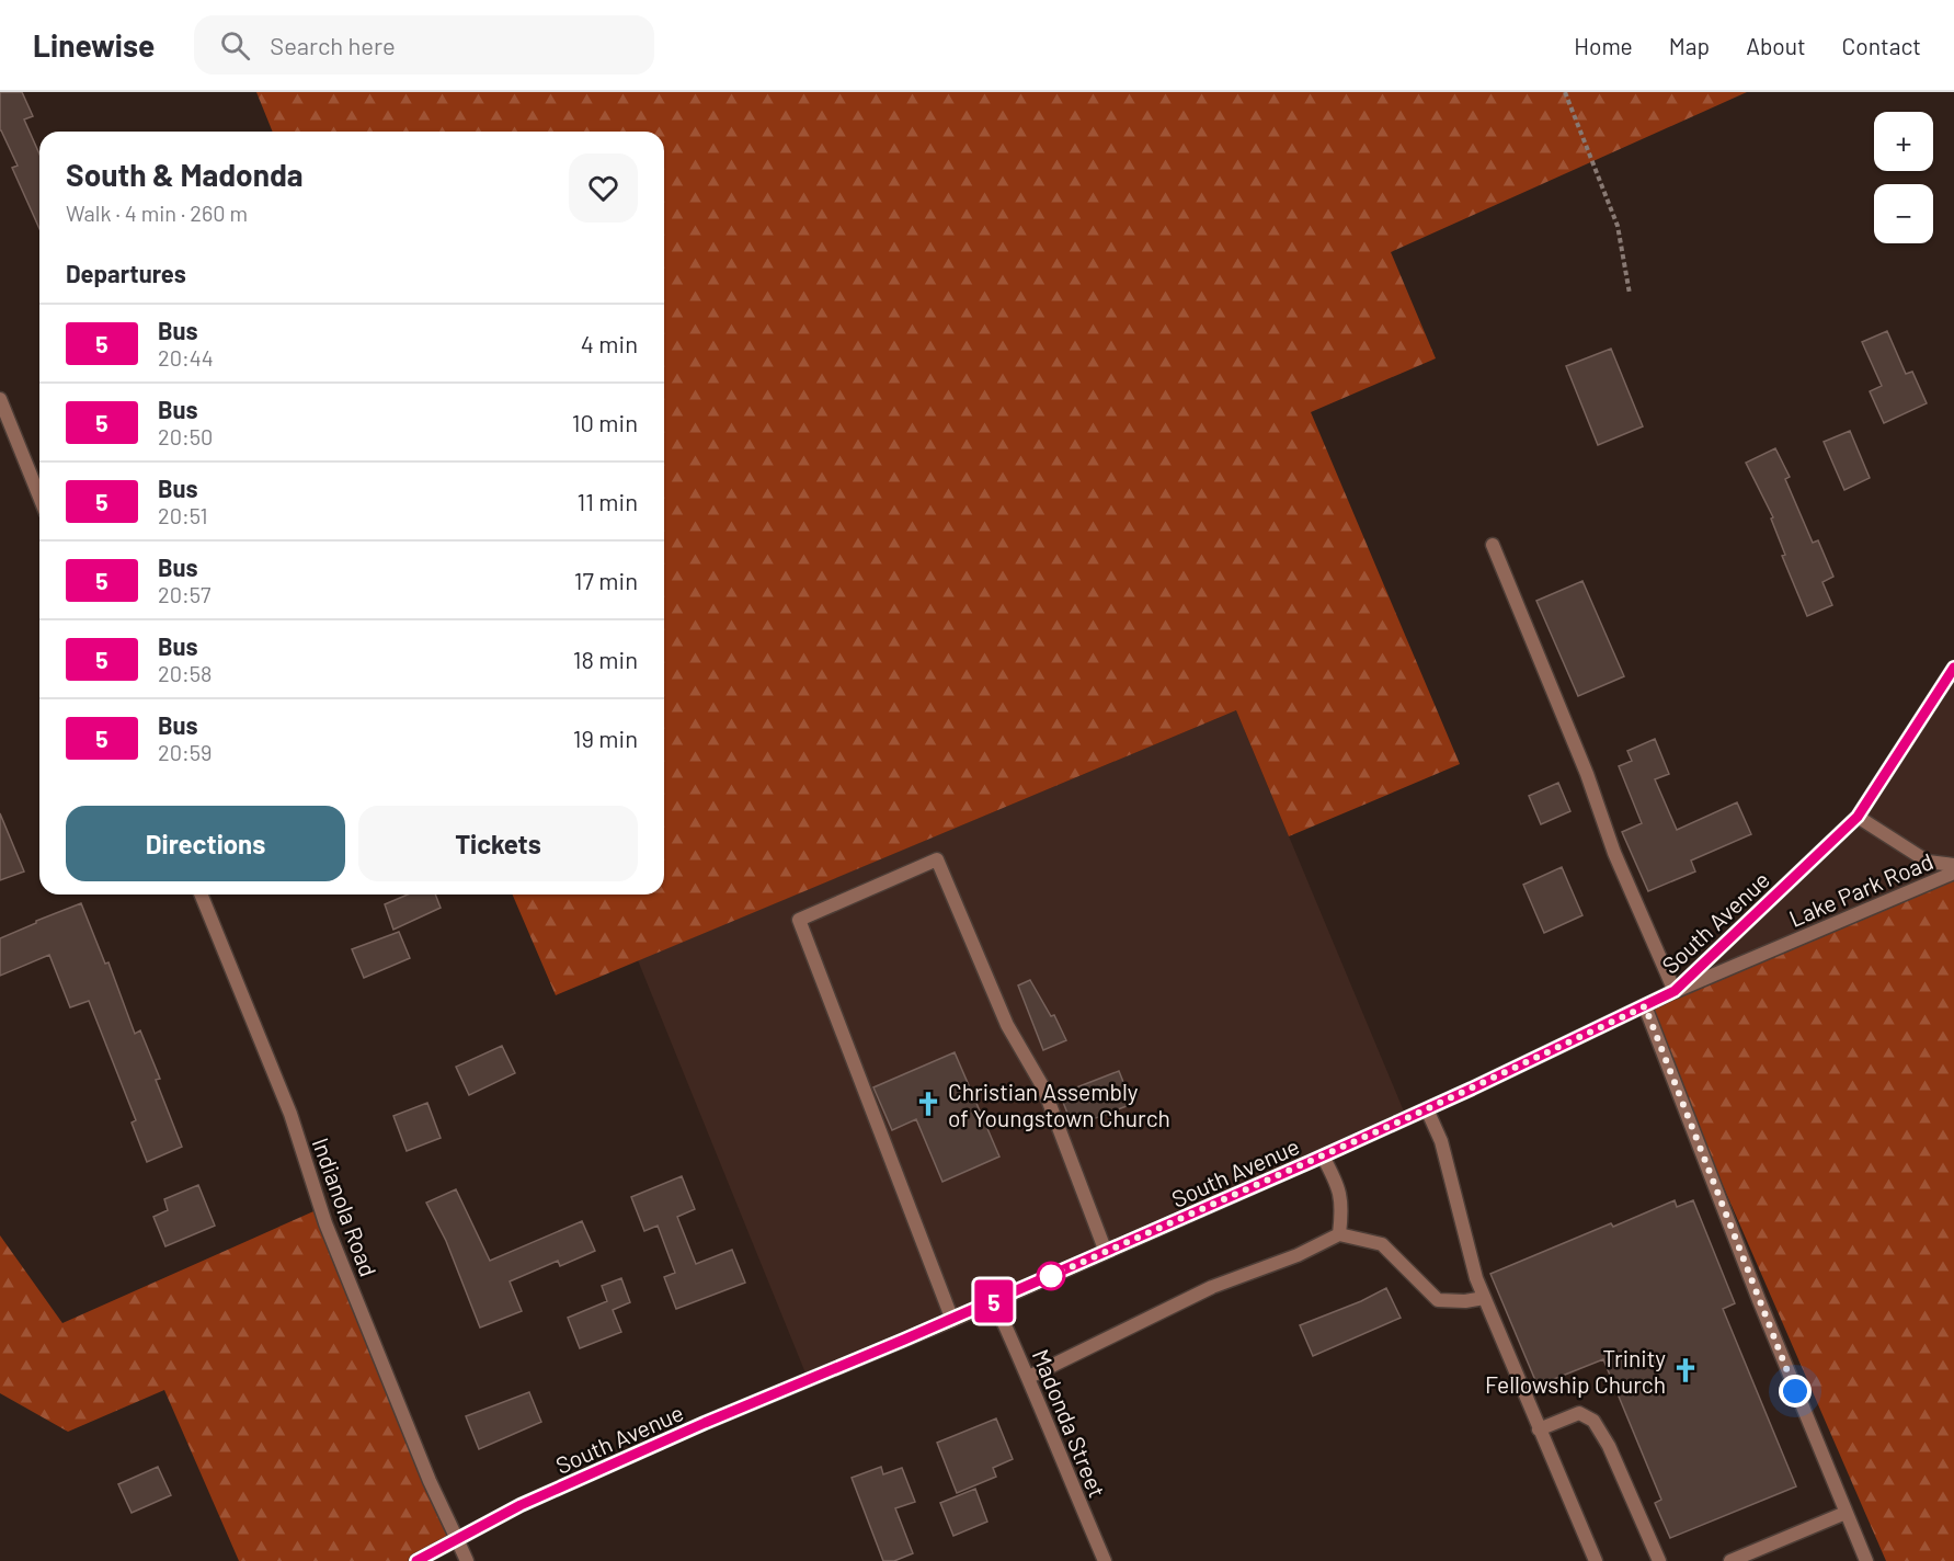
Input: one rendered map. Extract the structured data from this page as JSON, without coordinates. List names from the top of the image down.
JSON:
{
  "streets": {
    "main road": ["South Avenue"],
    "street": ["Lake Park Road", "Indianola Road", "Madonda Street"]
  },
  "crossings": [
    ["Lake Park Road", "South Avenue"],
    ["South Avenue", "Indianola Road"],
    ["South Avenue", "Madonda Street"]
  ],
  "places": {
    "church": ["Christian Assembly of Youngstown Church", "Trinity Fellowship Church"]
  },
  "lines": ["bus line 5"],
  "page": {
    "header": "Linewise",
    "search": "Search here",
    "nav": [
      "Home",
      "Map",
      "About",
      "Contact"
    ],
    "on_map": "5",
    "map_buttons": ["+", "−"],
    "heading": [
      ["South & Madonda", "Walk · 4 min · 260 m"],
      "Departures"
    ],
    "list": [
      {
        "mark": "5",
        "name": "Bus",
        "note": "20:44",
        "value": "4 min"
      },
      {
        "mark": "5",
        "name": "Bus",
        "note": "20:50",
        "value": "10 min"
      },
      {
        "mark": "5",
        "name": "Bus",
        "note": "20:51",
        "value": "11 min"
      },
      {
        "mark": "5",
        "name": "Bus",
        "note": "20:57",
        "value": "17 min"
      },
      {
        "mark": "5",
        "name": "Bus",
        "note": "20:58",
        "value": "18 min"
      },
      {
        "mark": "5",
        "name": "Bus",
        "note": "20:59",
        "value": "19 min"
      }
    ],
    "buttons": ["Directions", "Tickets"]
  }
}
